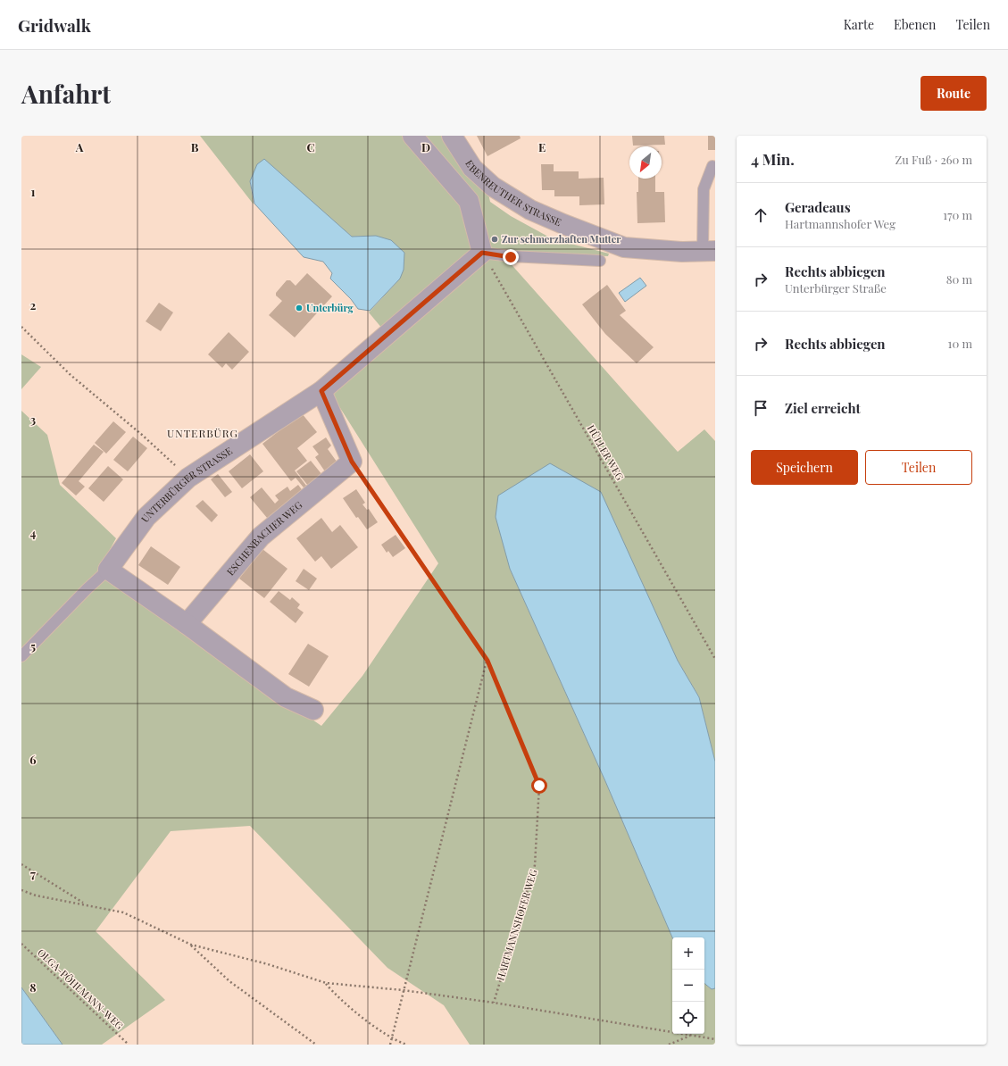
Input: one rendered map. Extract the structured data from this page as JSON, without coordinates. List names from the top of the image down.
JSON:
{
  "streets": {
    "street": ["EBENREUTHER STRASSE", "UNTERBÜRGER STRASSE", "ESCHENBACHER WEG"],
    "path": ["HÜLLER WEG", "HARTMANNSHOFER WEG", "OLGA-PÖHLMANN-WEG"]
  },
  "crossings": [
    ["HÜLLER WEG", "UNTERBÜRGER STRASSE"],
    ["ESCHENBACHER WEG", "HARTMANNSHOFER WEG"]
  ],
  "districts": ["UNTERBÜRG"],
  "places": ["Zur schmerzhaften Mutter", "Unterbürg"],
  "north": "bottom left",
  "page": {
    "header": "Gridwalk",
    "nav": ["Karte", "Ebenen", "Teilen"],
    "buttons": [
      "Route",
      ["Speichern", "Teilen"]
    ],
    "title": "Anfahrt",
    "heading": ["4 Min.", "Zu Fuß · 260 m"],
    "list": [
      ["Geradeaus", "Hartmannshofer Weg", "170 m"],
      ["Rechts abbiegen", "Unterbürger Straße", "80 m"],
      ["Rechts abbiegen", "10 m"],
      "Ziel erreicht"
    ],
    "map_buttons": ["+", "−"]
  },
  "grid": {
    "columns": [
      "A",
      "B",
      "C",
      "D",
      "E"
    ],
    "rows": [
      "1",
      "2",
      "3",
      "4",
      "5",
      "6",
      "7",
      "8"
    ]
  }
}
